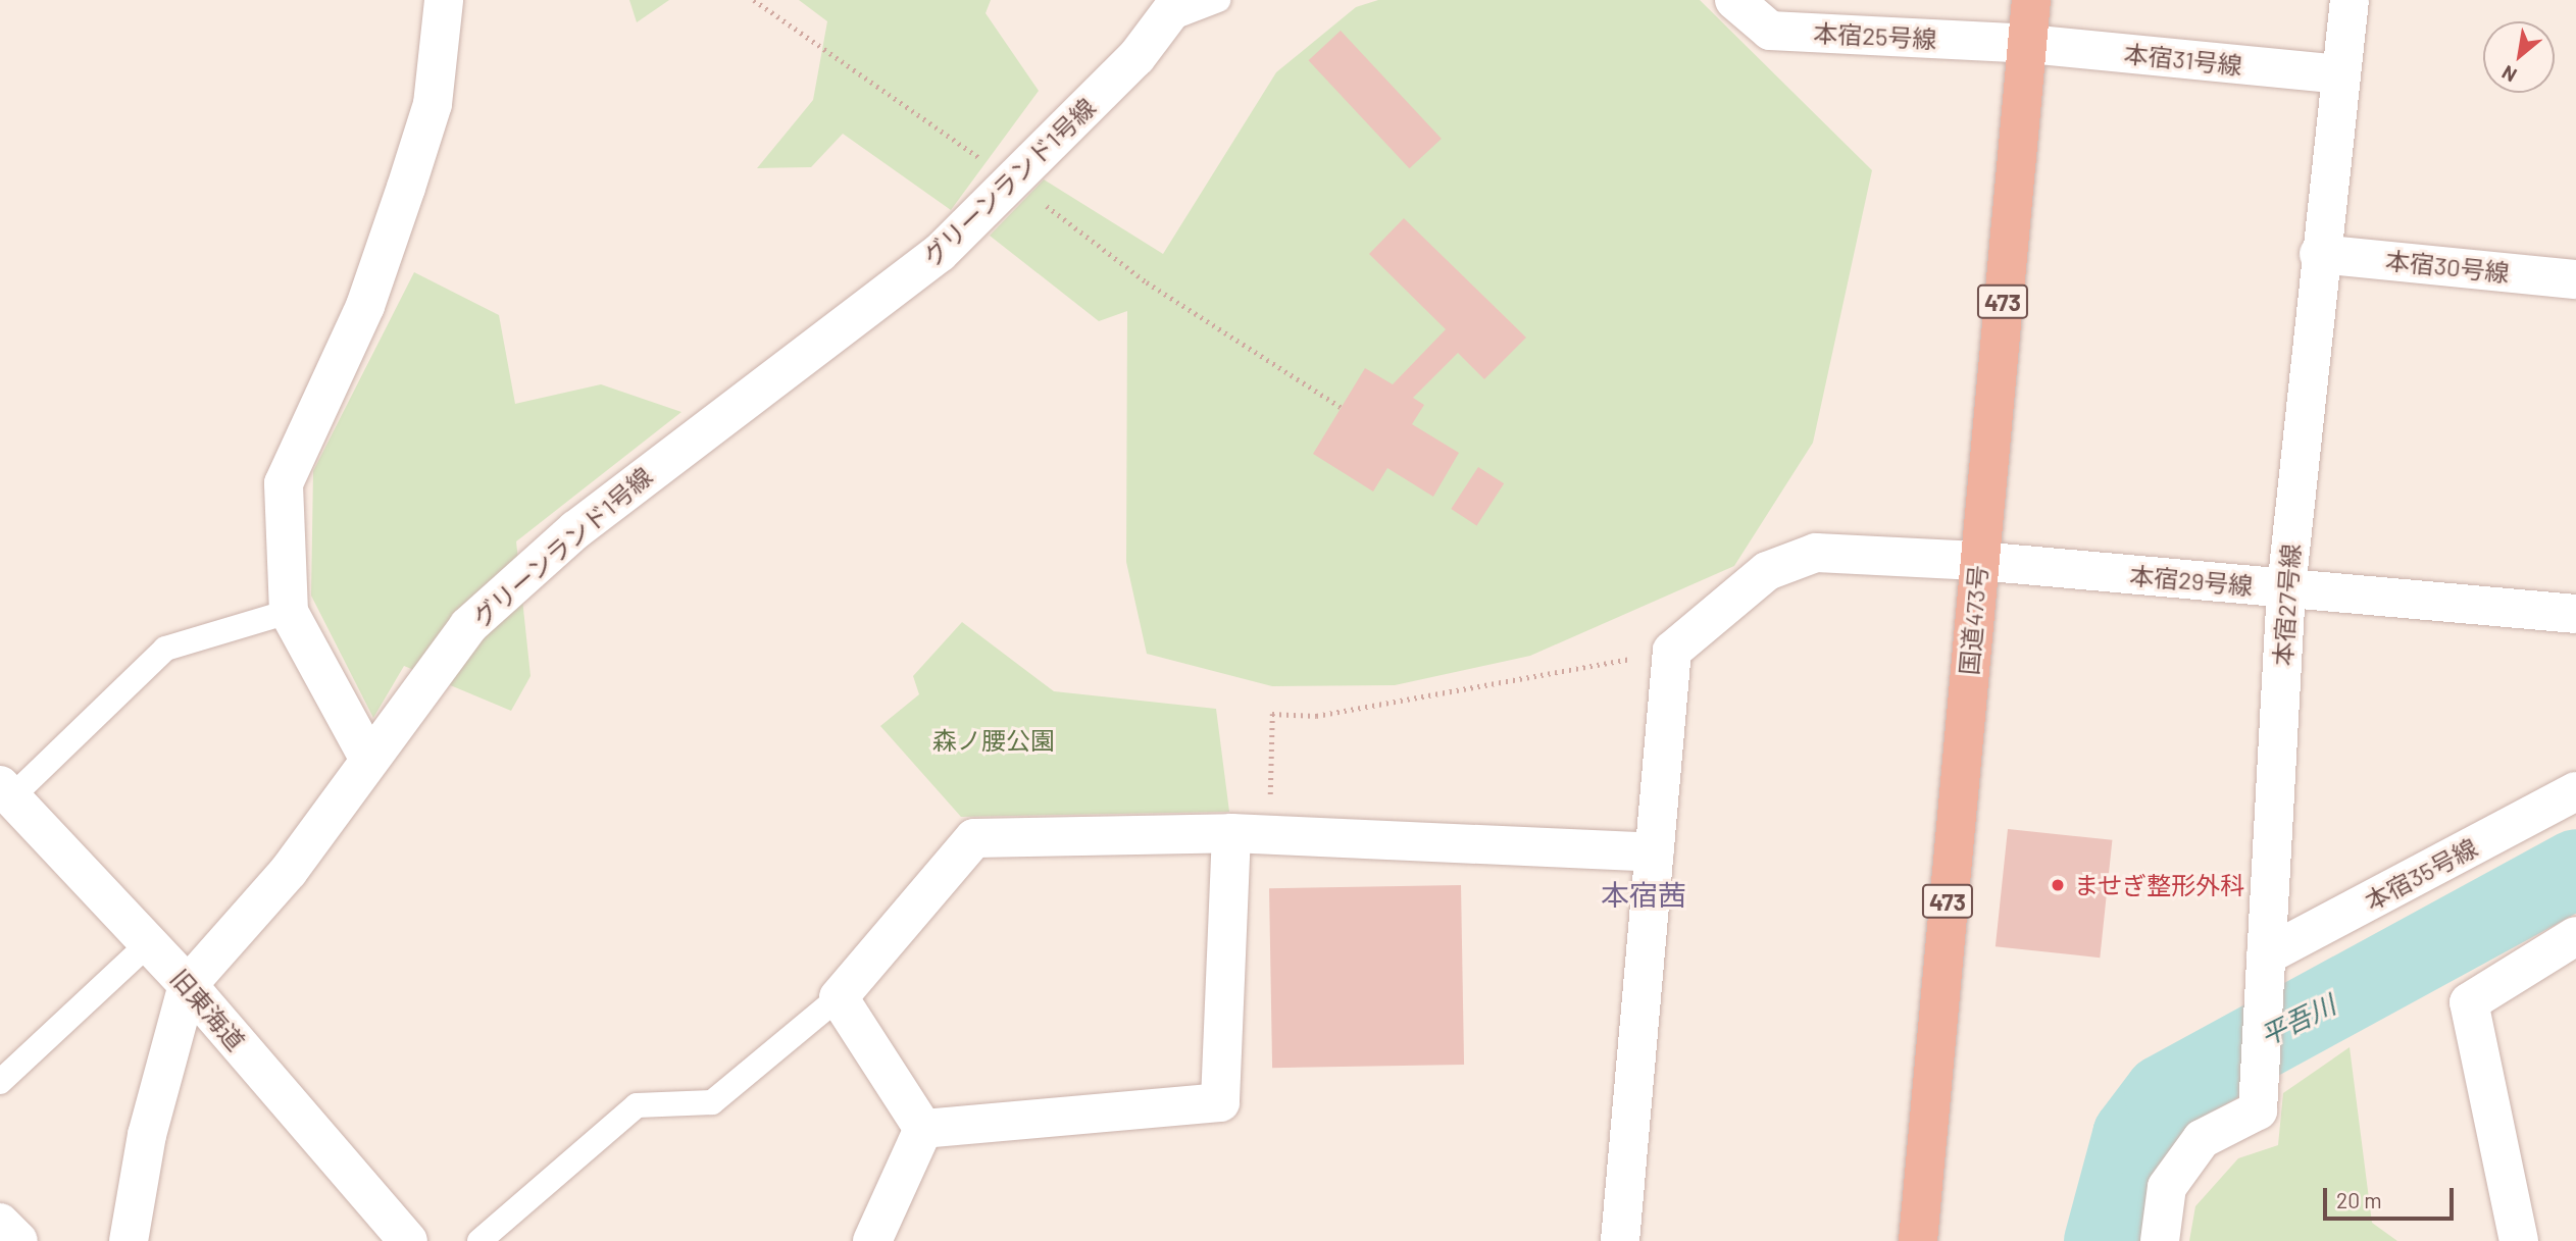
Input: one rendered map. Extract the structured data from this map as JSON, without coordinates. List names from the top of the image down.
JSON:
{
  "streets": {
    "highway": ["473", "国道473号"],
    "street": [
      "本宿25号線",
      "本宿31号線",
      "グリーンランド1号線",
      "本宿30号線",
      "本宿29号線",
      "本宿27号線",
      "本宿35号線",
      "旧東海道"
    ]
  },
  "crossings": [
    ["本宿25号線", "本宿31号線"],
    ["本宿25号線", "国道473号"],
    ["本宿31号線", "本宿27号線"],
    ["本宿31号線", "国道473号"],
    ["グリーンランド1号線", "旧東海道"],
    ["本宿30号線", "本宿27号線"],
    ["本宿29号線", "本宿27号線"],
    ["本宿29号線", "国道473号"],
    ["本宿27号線", "本宿35号線"]
  ],
  "districts": ["本宿茜"],
  "water": ["平吾川"],
  "parks": ["森ノ腰公園"],
  "places": ["ませぎ整形外科"],
  "scale_bar": "20 m",
  "north": "bottom left"
}
